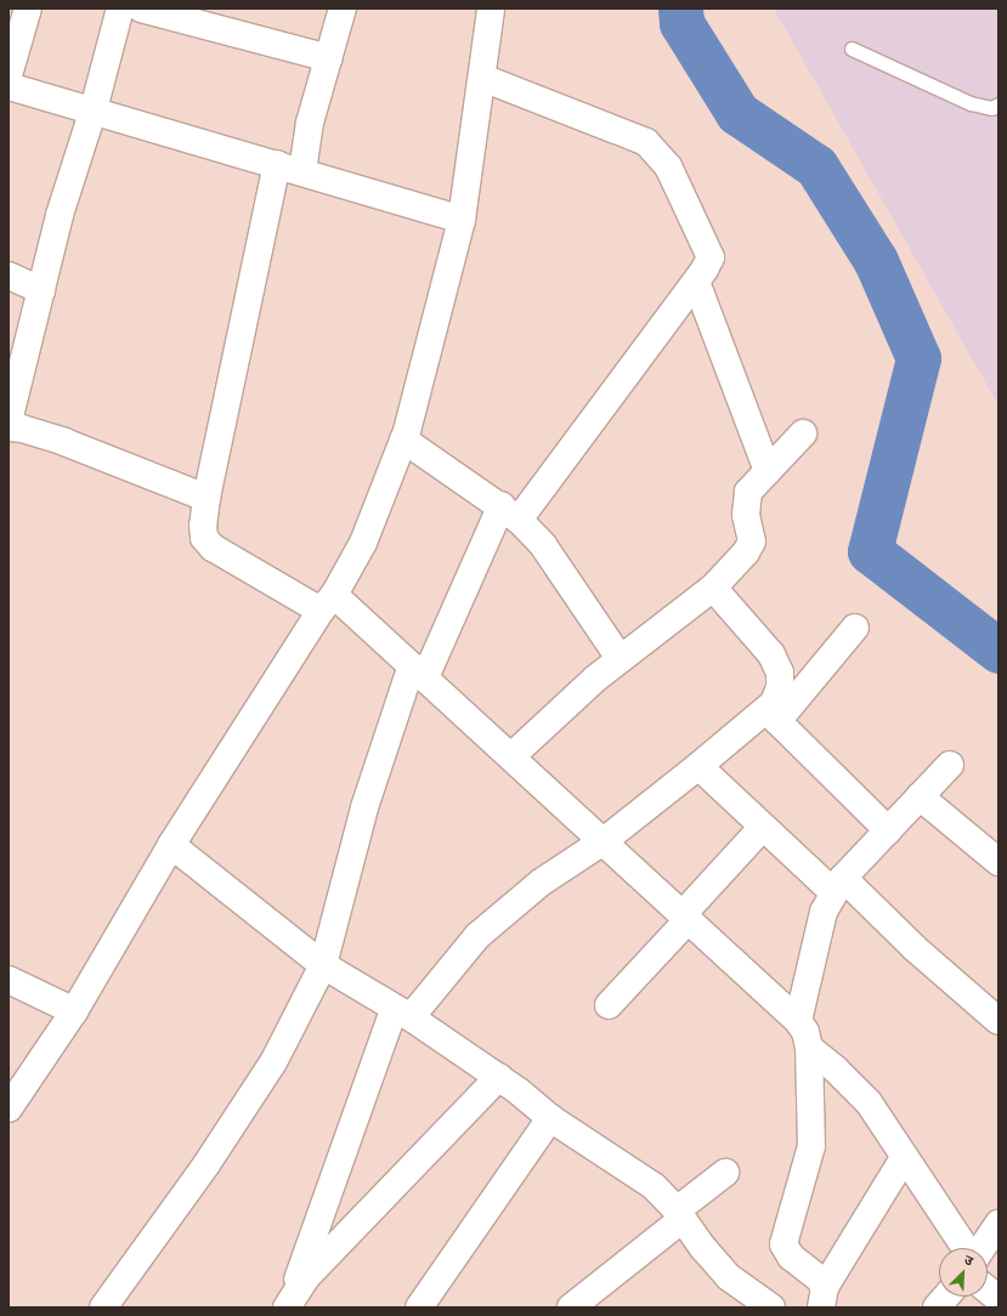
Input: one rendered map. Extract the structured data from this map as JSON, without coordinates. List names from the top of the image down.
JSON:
{
  "north": "top right"
}
